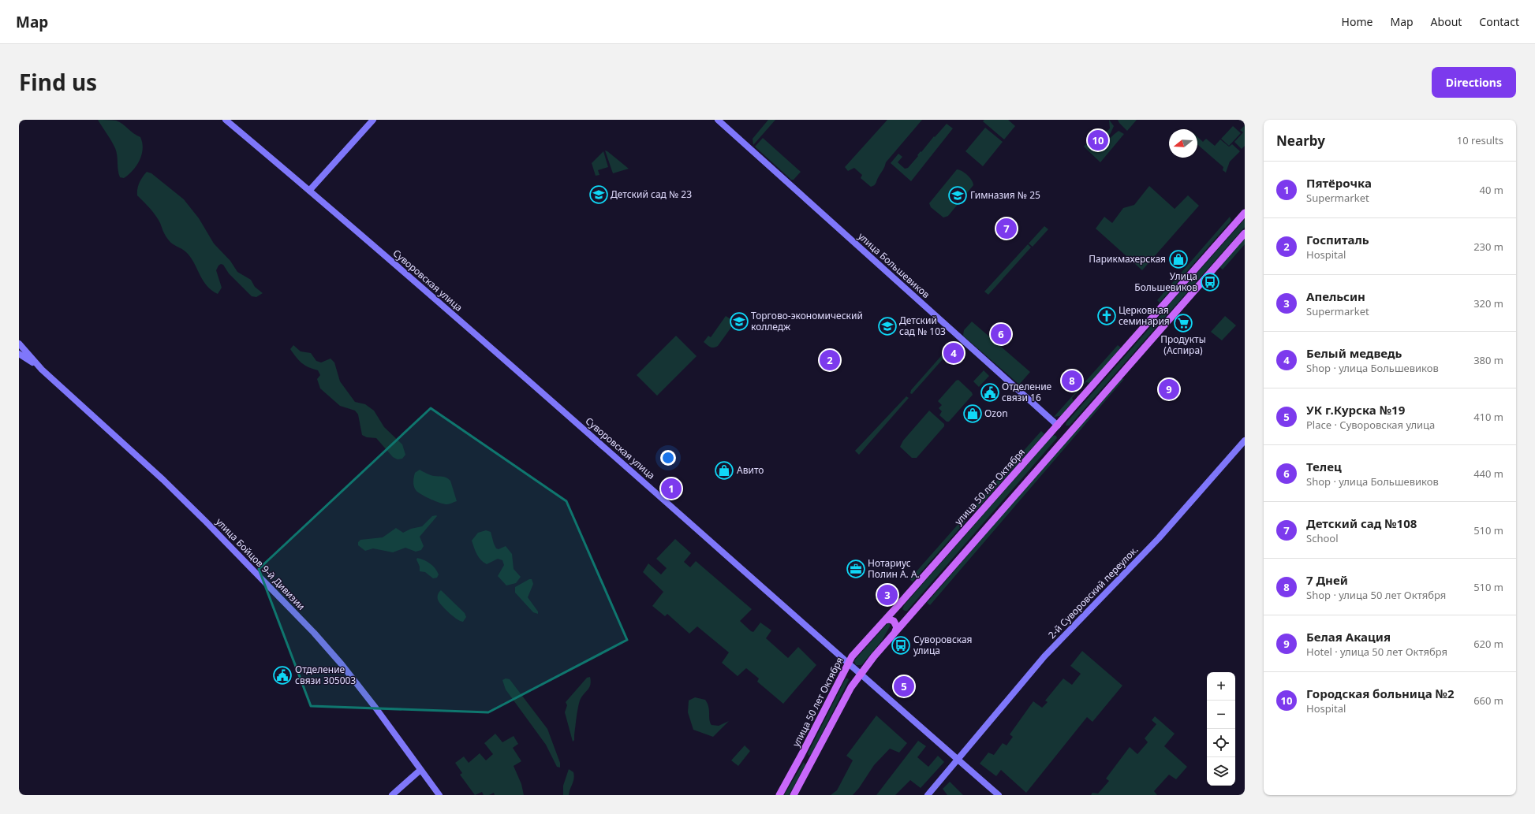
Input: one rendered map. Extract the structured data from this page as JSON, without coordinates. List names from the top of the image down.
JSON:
{
  "streets": {
    "main road": ["улица 50 лет Октября"],
    "street": [
      "улица Большевиков",
      "Суворовская улица",
      "улица Бойцов 9-й Дивизии",
      "2-й Суворовский переулок."
    ]
  },
  "crossings": [
    ["улица Большевиков", "улица 50 лет Октября"],
    ["Суворовская улица", "улица 50 лет Октября"],
    ["Суворовская улица", "2-й Суворовский переулок."]
  ],
  "places": {
    "school or university": [
      "Детский сад № 23",
      "Гимназия № 25",
      "Торгово-экономический колледж",
      "Детский сад № 103"
    ],
    "shop": ["Парикмахерская", "Ozon", "Авито"],
    "bus stop": ["Улица Большевиков", "Суворовская улица"],
    "church": ["Церковная семинария"],
    "supermarket": ["Продукты (Аспира)"],
    "public building": ["Отделение связи 16", "Отделение связи 305003"],
    "office": ["Нотариус Полин А. А."]
  },
  "north": "left",
  "page": {
    "header": "Map",
    "nav": [
      "Home",
      "Map",
      "About",
      "Contact"
    ],
    "title": "Find us",
    "buttons": "Directions",
    "heading": ["Nearby", "10 results"],
    "pins": [
      "10",
      "7",
      "6",
      "4",
      "2",
      "8",
      "9",
      "1",
      "3",
      "5"
    ],
    "list": [
      {
        "mark": "1",
        "name": "Пятёрочка",
        "note": "Supermarket",
        "value": "40 m"
      },
      {
        "mark": "2",
        "name": "Госпиталь",
        "note": "Hospital",
        "value": "230 m"
      },
      {
        "mark": "3",
        "name": "Апельсин",
        "note": "Supermarket",
        "value": "320 m"
      },
      {
        "mark": "4",
        "name": "Белый медведь",
        "note": "Shop · улица Большевиков",
        "value": "380 m"
      },
      {
        "mark": "5",
        "name": "УК г.Курска №19",
        "note": "Place · Суворовская улица",
        "value": "410 m"
      },
      {
        "mark": "6",
        "name": "Телец",
        "note": "Shop · улица Большевиков",
        "value": "440 m"
      },
      {
        "mark": "7",
        "name": "Детский сад №108",
        "note": "School",
        "value": "510 m"
      },
      {
        "mark": "8",
        "name": "7 Дней",
        "note": "Shop · улица 50 лет Октября",
        "value": "510 m"
      },
      {
        "mark": "9",
        "name": "Белая Акация",
        "note": "Hotel · улица 50 лет Октября",
        "value": "620 m"
      },
      {
        "mark": "10",
        "name": "Городская больница №2",
        "note": "Hospital",
        "value": "660 m"
      }
    ],
    "map_buttons": ["+", "−"]
  }
}
